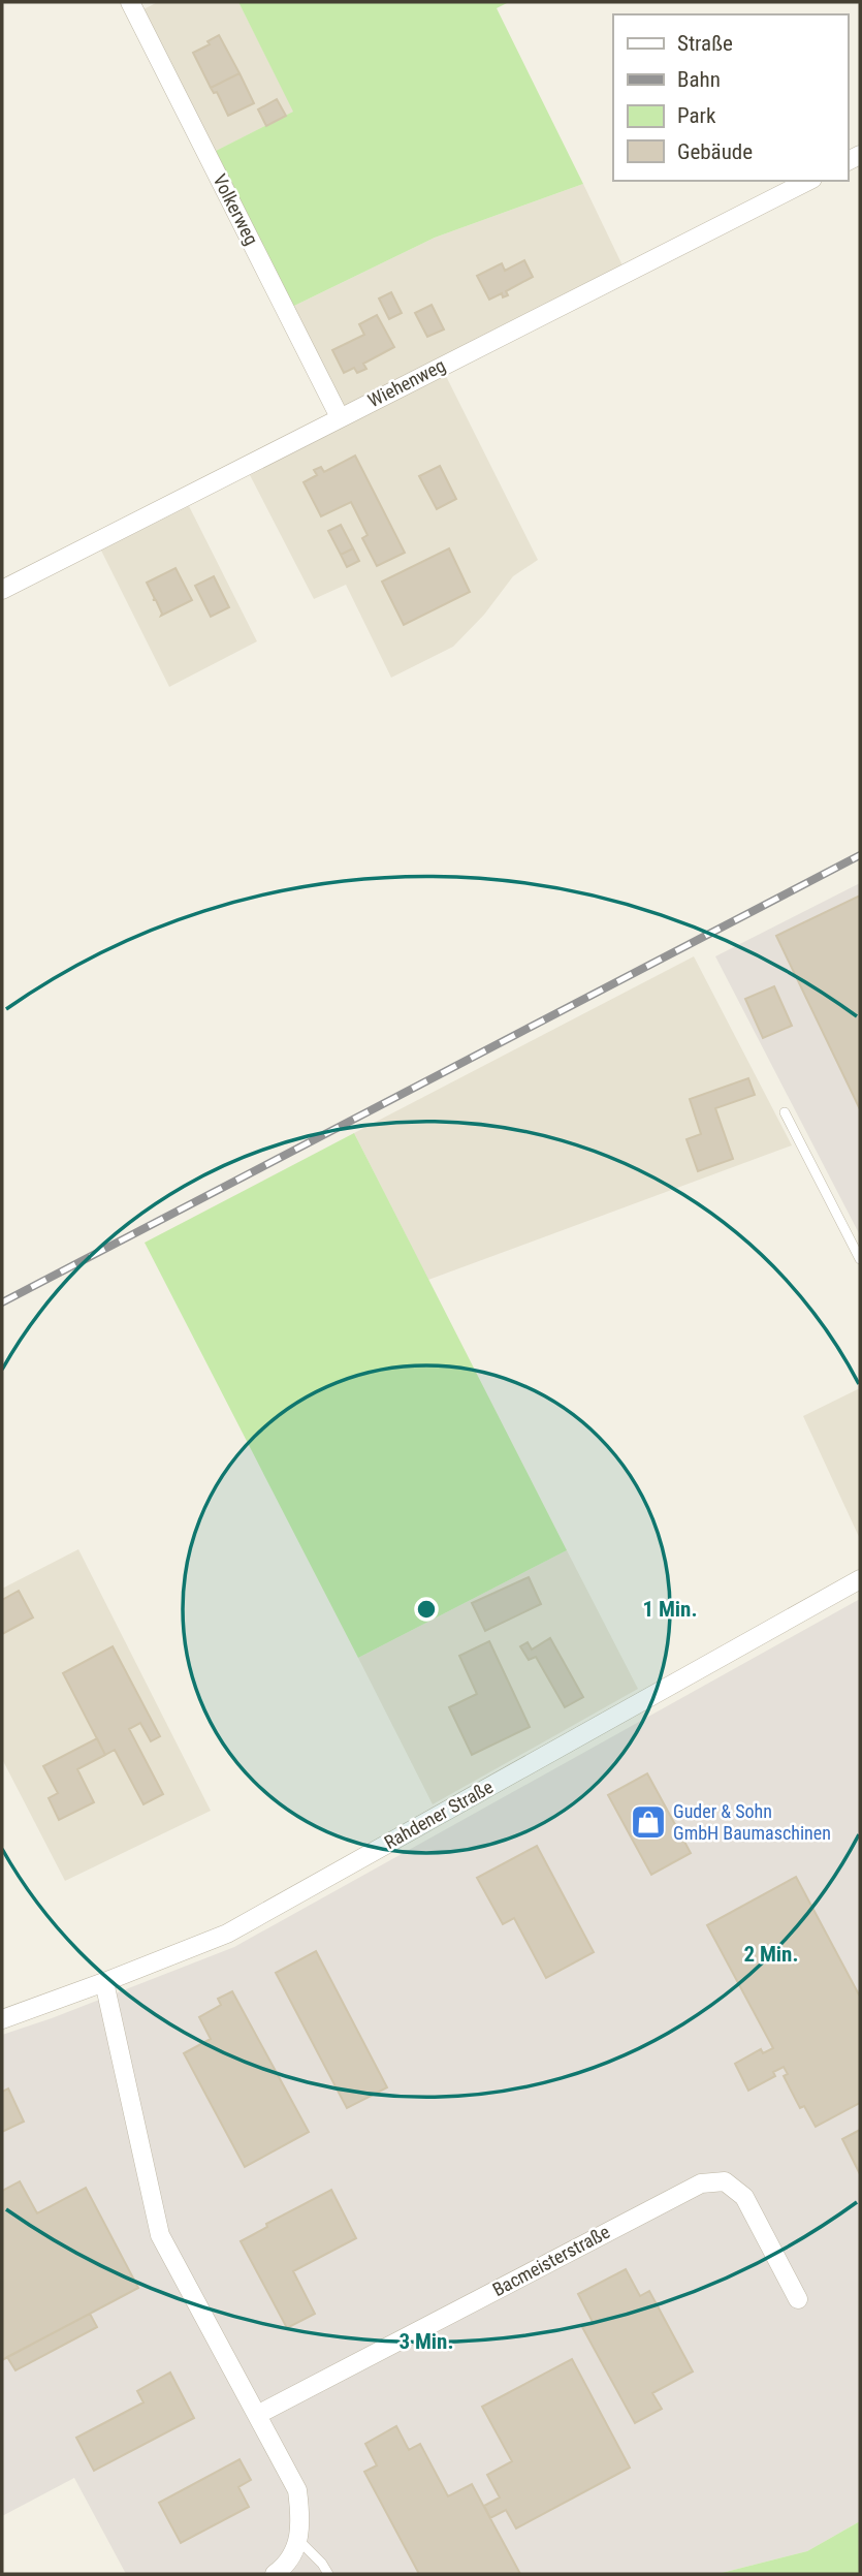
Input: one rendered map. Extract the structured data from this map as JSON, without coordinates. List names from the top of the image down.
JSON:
{
  "streets": {
    "street": [
      "Volkerweg",
      "Wiehenweg",
      "Rahdener Straße",
      "Bacmeisterstraße"
    ]
  },
  "crossings": [
    ["Volkerweg", "Wiehenweg"]
  ],
  "places": {
    "shop": ["Guder & Sohn GmbH Baumaschinen"]
  },
  "legend": [
    "Straße",
    "Bahn",
    "Park",
    "Gebäude"
  ],
  "rings": ["1 Min.", "2 Min.", "3 Min."]
}
